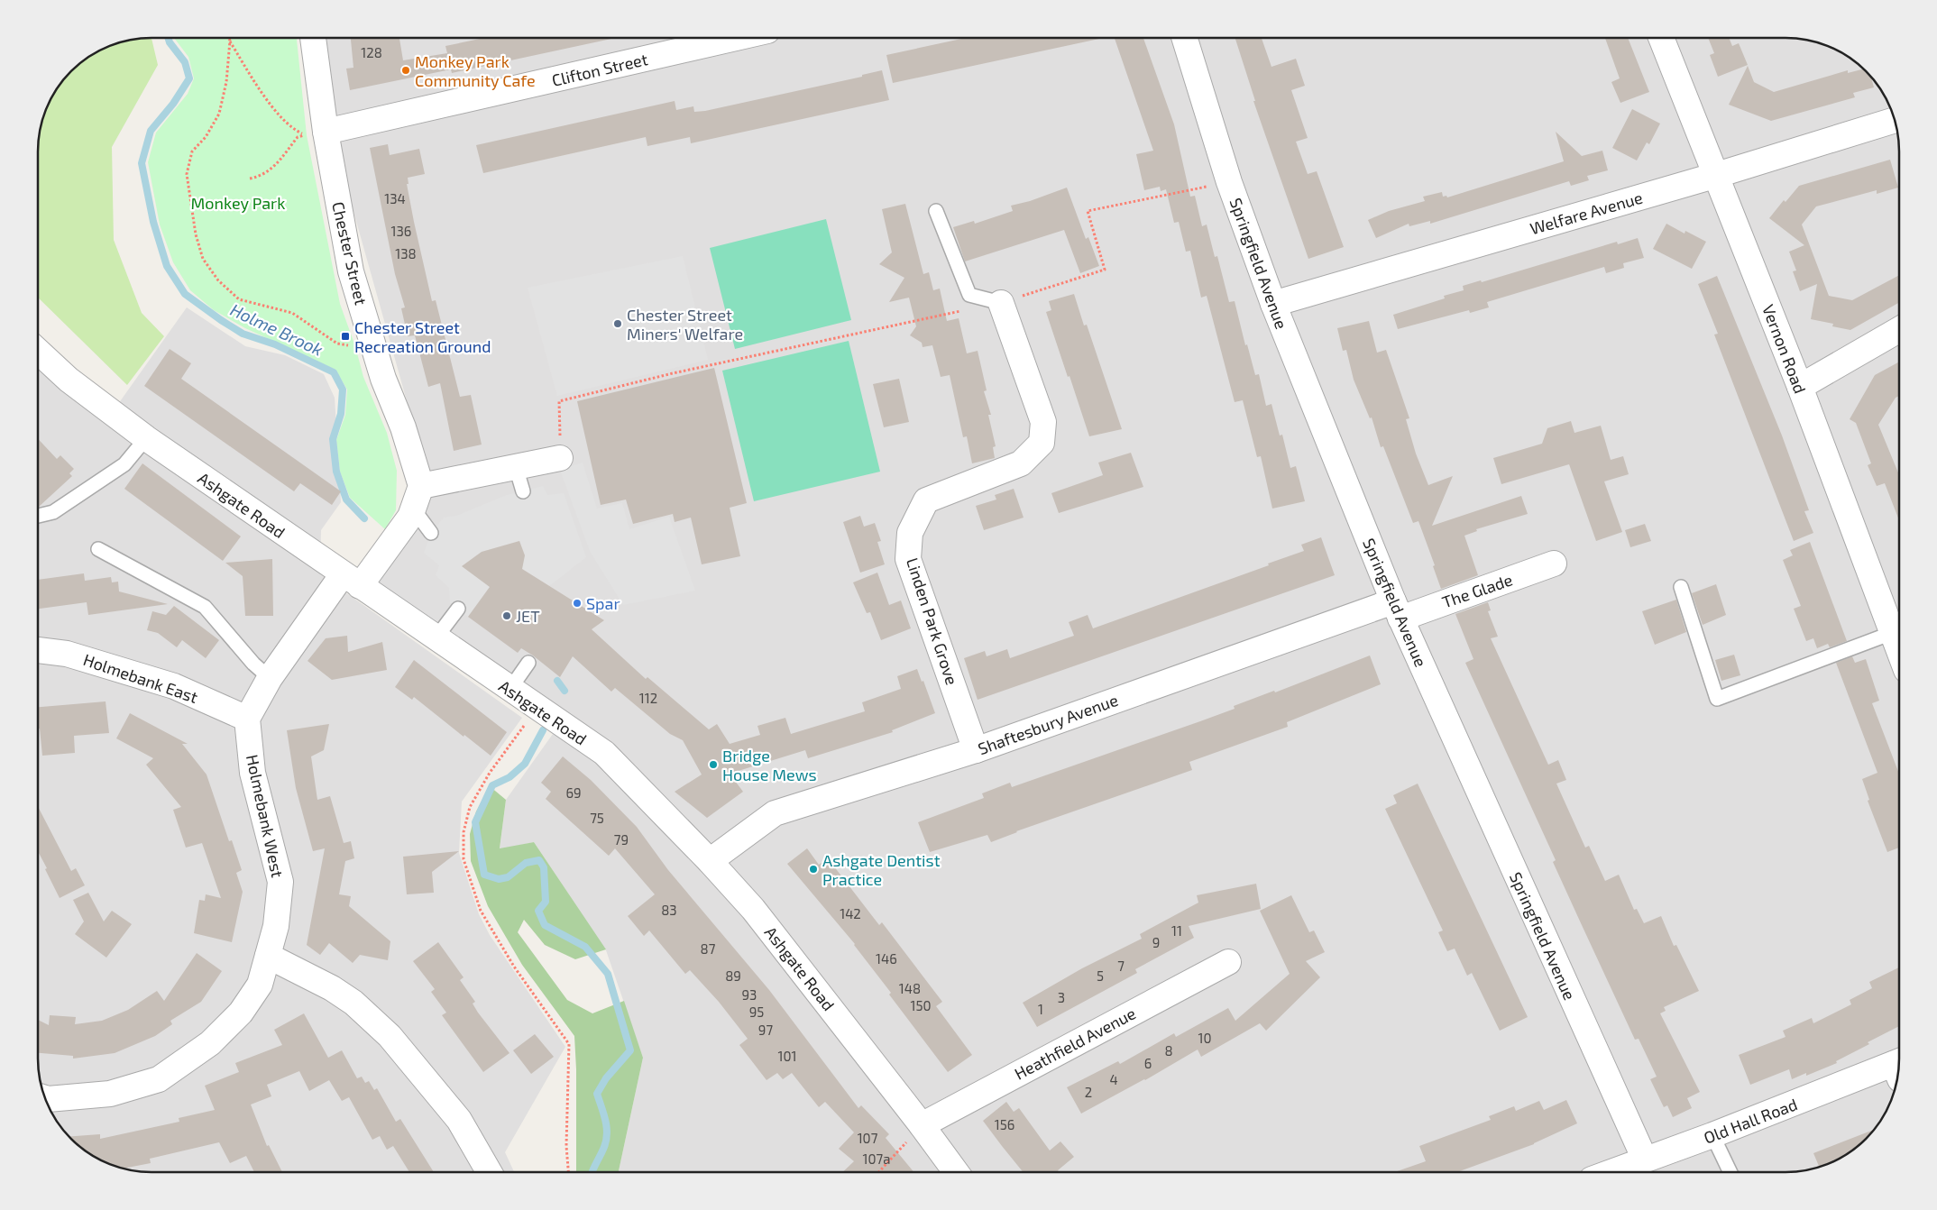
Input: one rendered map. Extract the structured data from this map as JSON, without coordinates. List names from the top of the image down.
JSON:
{
  "streets": {
    "street": [
      "Clifton Street",
      "Welfare Avenue",
      "Chester Street",
      "Springfield Avenue",
      "Vernon Road",
      "Ashgate Road",
      "The Glade",
      "Linden Park Grove",
      "Holmebank East",
      "Shaftesbury Avenue",
      "Holmebank West",
      "Heathfield Avenue",
      "Old Hall Road"
    ]
  },
  "crossings": [
    ["Clifton Street", "Chester Street"],
    ["Welfare Avenue", "Springfield Avenue"],
    ["Welfare Avenue", "Vernon Road"],
    ["Springfield Avenue", "The Glade"],
    ["Springfield Avenue", "Shaftesbury Avenue"],
    ["Springfield Avenue", "Old Hall Road"],
    ["Ashgate Road", "Shaftesbury Avenue"],
    ["Ashgate Road", "Heathfield Avenue"],
    ["The Glade", "Shaftesbury Avenue"],
    ["Linden Park Grove", "Shaftesbury Avenue"],
    ["Holmebank East", "Holmebank West"]
  ],
  "water": ["Holme Brook"],
  "parks": ["Monkey Park"],
  "places": {
    "other": [
      "Monkey Park Community Cafe",
      "Chester Street Miners' Welfare",
      "Spar",
      "JET",
      "Bridge House Mews",
      "Ashgate Dentist Practice"
    ],
    "transit": ["Chester Street Recreation Ground"]
  },
  "house_numbers": [
    "128",
    "134",
    "136",
    "138",
    "112",
    "69",
    "75",
    "79",
    "83",
    "142",
    "11",
    "9",
    "87",
    "146",
    "7",
    "89",
    "5",
    "148",
    "93",
    "3",
    "150",
    "1",
    "95",
    "97",
    "10",
    "8",
    "101",
    "6",
    "4",
    "2",
    "156",
    "107",
    "107a"
  ]
}
